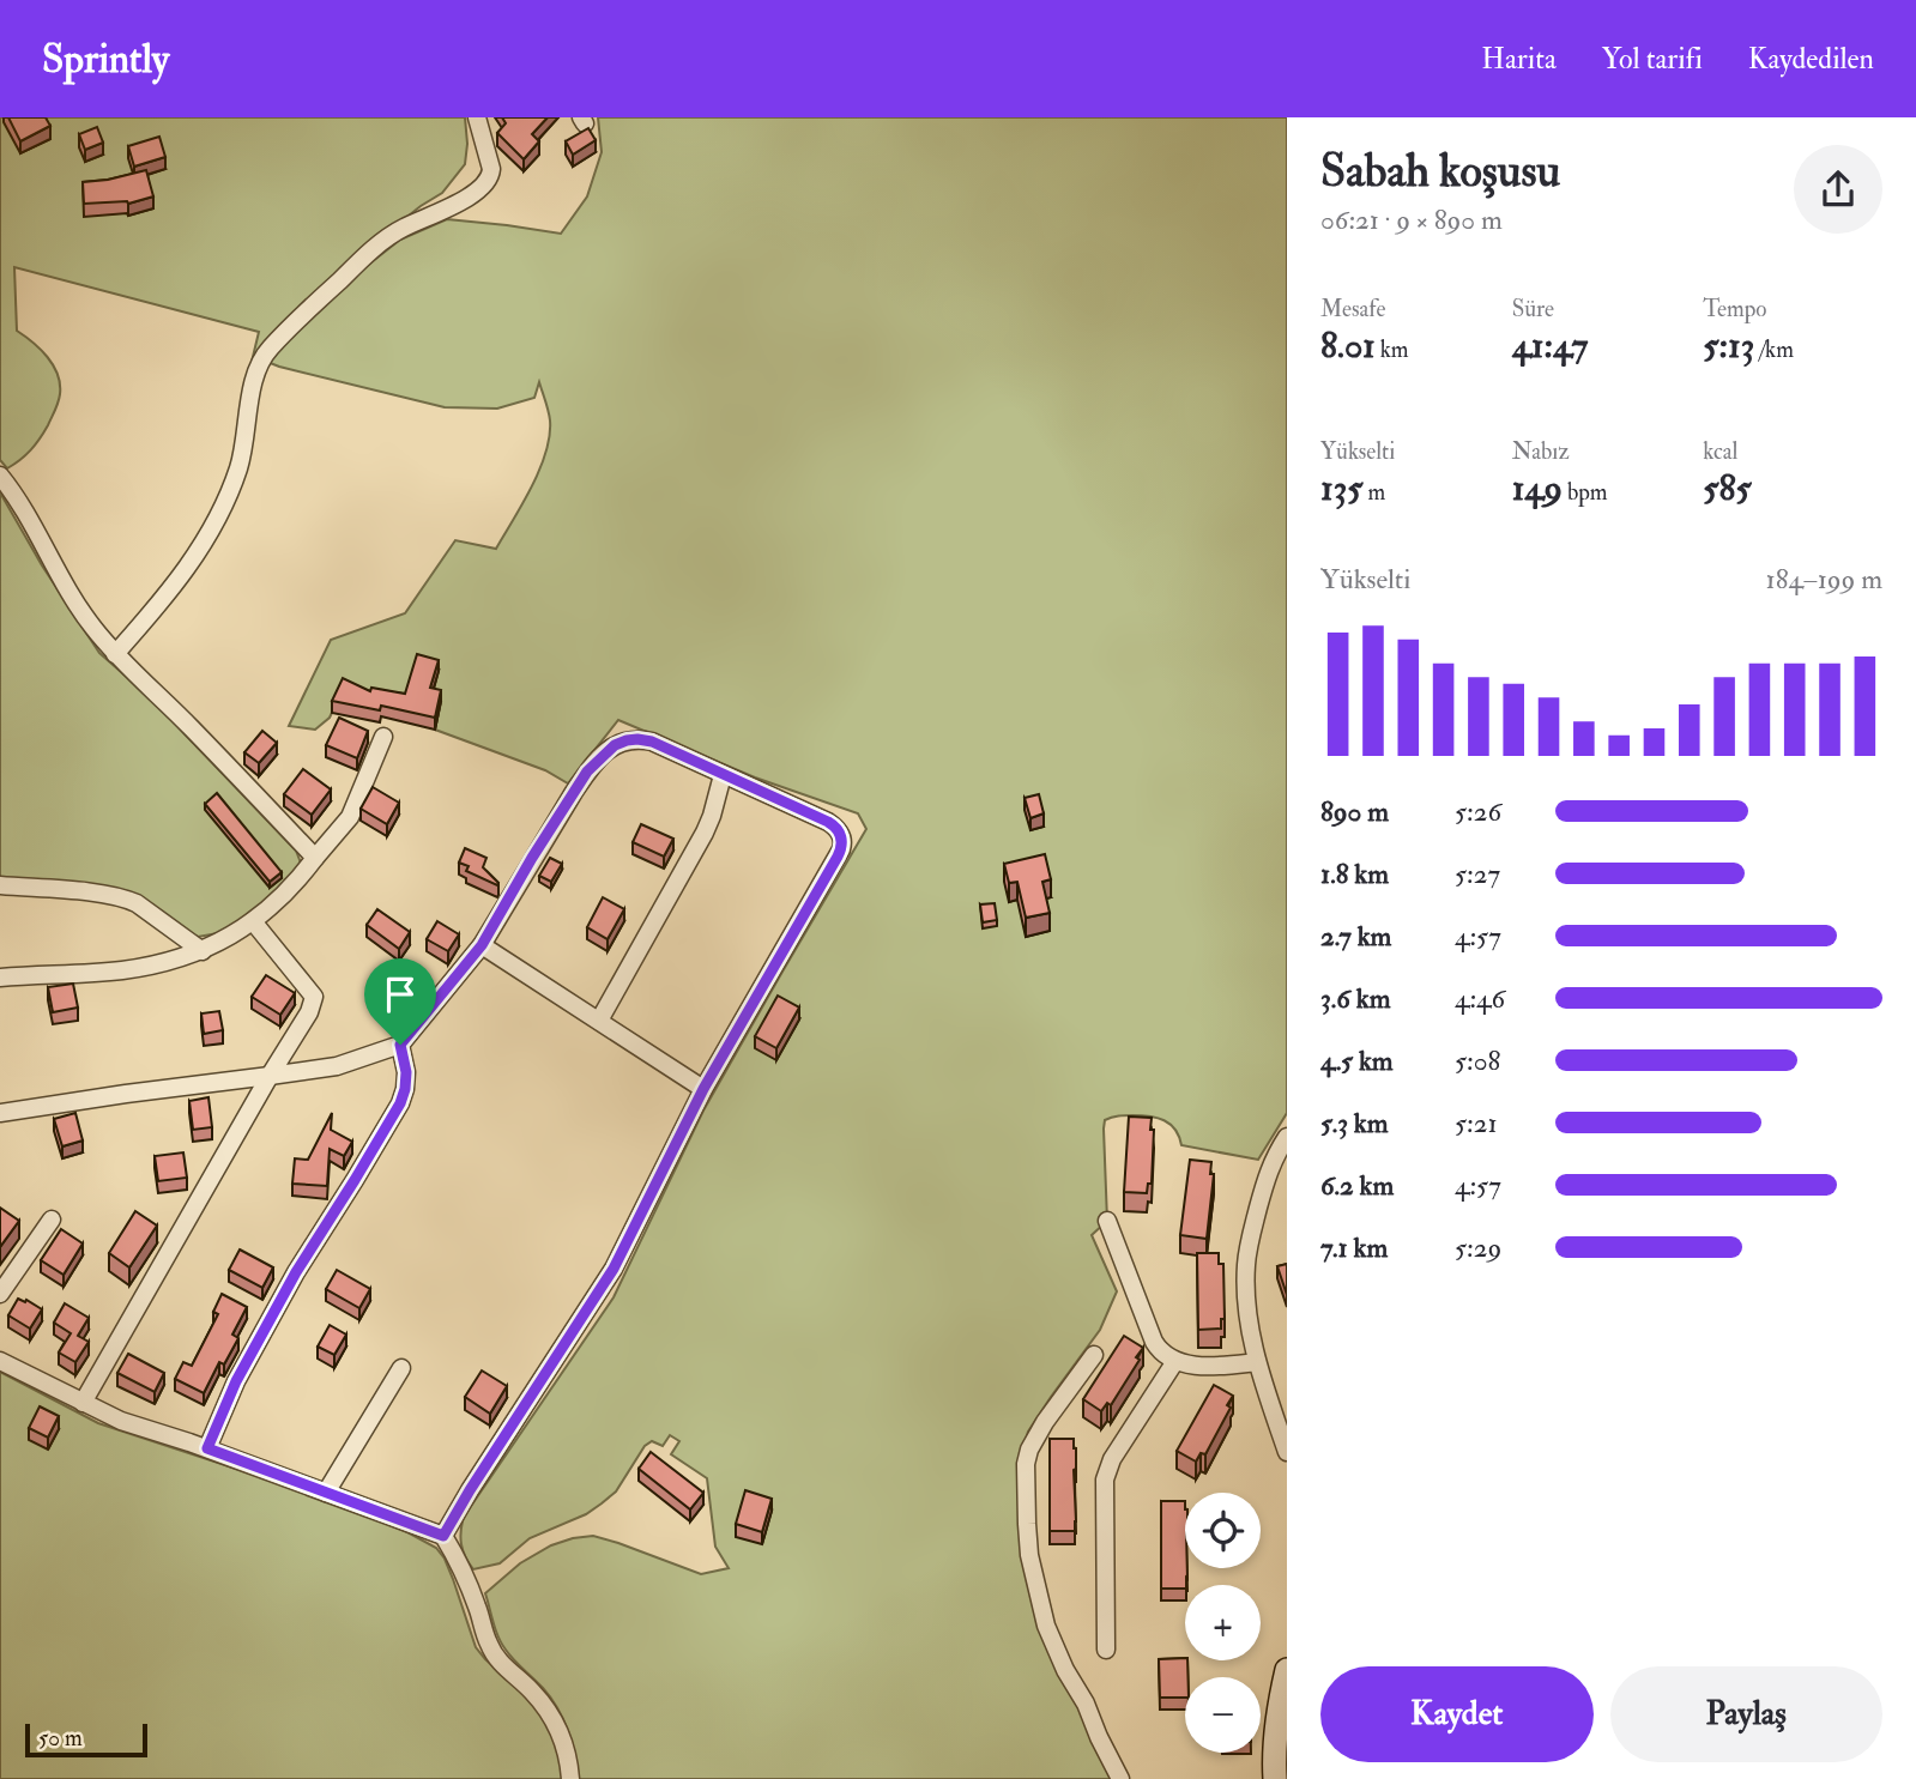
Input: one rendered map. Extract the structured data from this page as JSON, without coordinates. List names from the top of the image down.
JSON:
{
  "scale_bar": "50 m",
  "page": {
    "header": "Sprintly",
    "nav": ["Harita", "Yol tarifi", "Kaydedilen"],
    "heading": ["Sabah koşusu", "06:21 · 9 × 890 m"],
    "stats": [
      ["Mesafe", "8.01 km"],
      ["Süre", "41:47"],
      ["Tempo", "5:13 /km"],
      ["Yükselti", "135 m"],
      ["Nabız", "149 bpm"],
      ["kcal", "585"]
    ],
    "chart": ["Yükselti", "184–199 m"],
    "list": [
      {
        "name": "890 m",
        "note": "5:26"
      },
      {
        "name": "1.8 km",
        "note": "5:27"
      },
      {
        "name": "2.7 km",
        "note": "4:57"
      },
      {
        "name": "3.6 km",
        "note": "4:46"
      },
      {
        "name": "4.5 km",
        "note": "5:08"
      },
      {
        "name": "5.3 km",
        "note": "5:21"
      },
      {
        "name": "6.2 km",
        "note": "4:57"
      },
      {
        "name": "7.1 km",
        "note": "5:29"
      }
    ],
    "map_buttons": ["+", "−"],
    "buttons": ["Kaydet", "Paylaş"],
    "scale": "50 m"
  }
}
